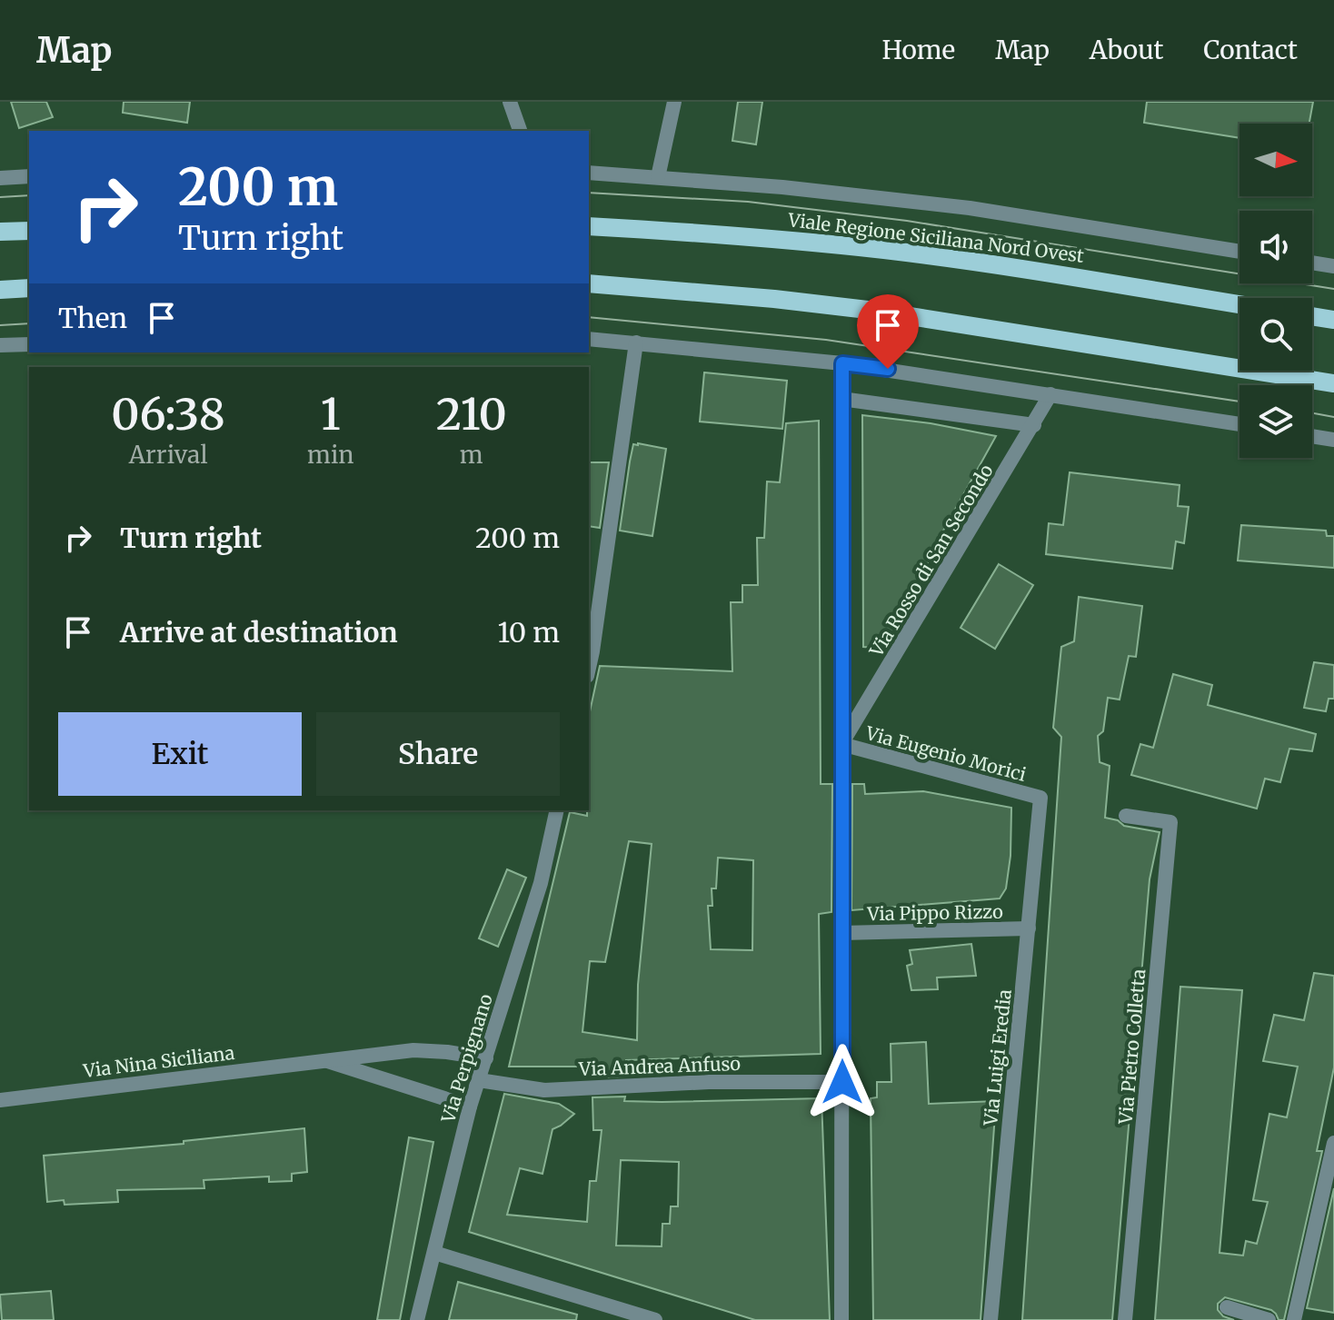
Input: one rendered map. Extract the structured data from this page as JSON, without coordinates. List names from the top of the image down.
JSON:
{
  "streets": {
    "main road": ["Viale Regione Siciliana Nord Ovest"],
    "street": [
      "Via Rosso di San Secondo",
      "Via Eugenio Morici",
      "Via Pippo Rizzo",
      "Via Pietro Colletta",
      "Via Luigi Eredia",
      "Via Perpignano",
      "Via Nina Siciliana",
      "Via Andrea Anfuso"
    ]
  },
  "crossings": [
    ["Via Rosso di San Secondo", "Via Eugenio Morici"],
    ["Via Eugenio Morici", "Via Luigi Eredia"],
    ["Via Pippo Rizzo", "Via Luigi Eredia"],
    ["Via Perpignano", "Via Nina Siciliana"],
    ["Via Perpignano", "Via Andrea Anfuso"]
  ],
  "north": "right",
  "page": {
    "header": "Map",
    "nav": [
      "Home",
      "Map",
      "About",
      "Contact"
    ],
    "turn": ["200 m", "Turn right"],
    "then": "Then",
    "eta": [
      "06:38",
      "Arrival",
      "1",
      "min",
      "210",
      "m"
    ],
    "list": [
      {
        "name": "Turn right",
        "value": "200 m"
      },
      {
        "name": "Arrive at destination",
        "value": "10 m"
      }
    ],
    "buttons": ["Exit", "Share"]
  }
}
